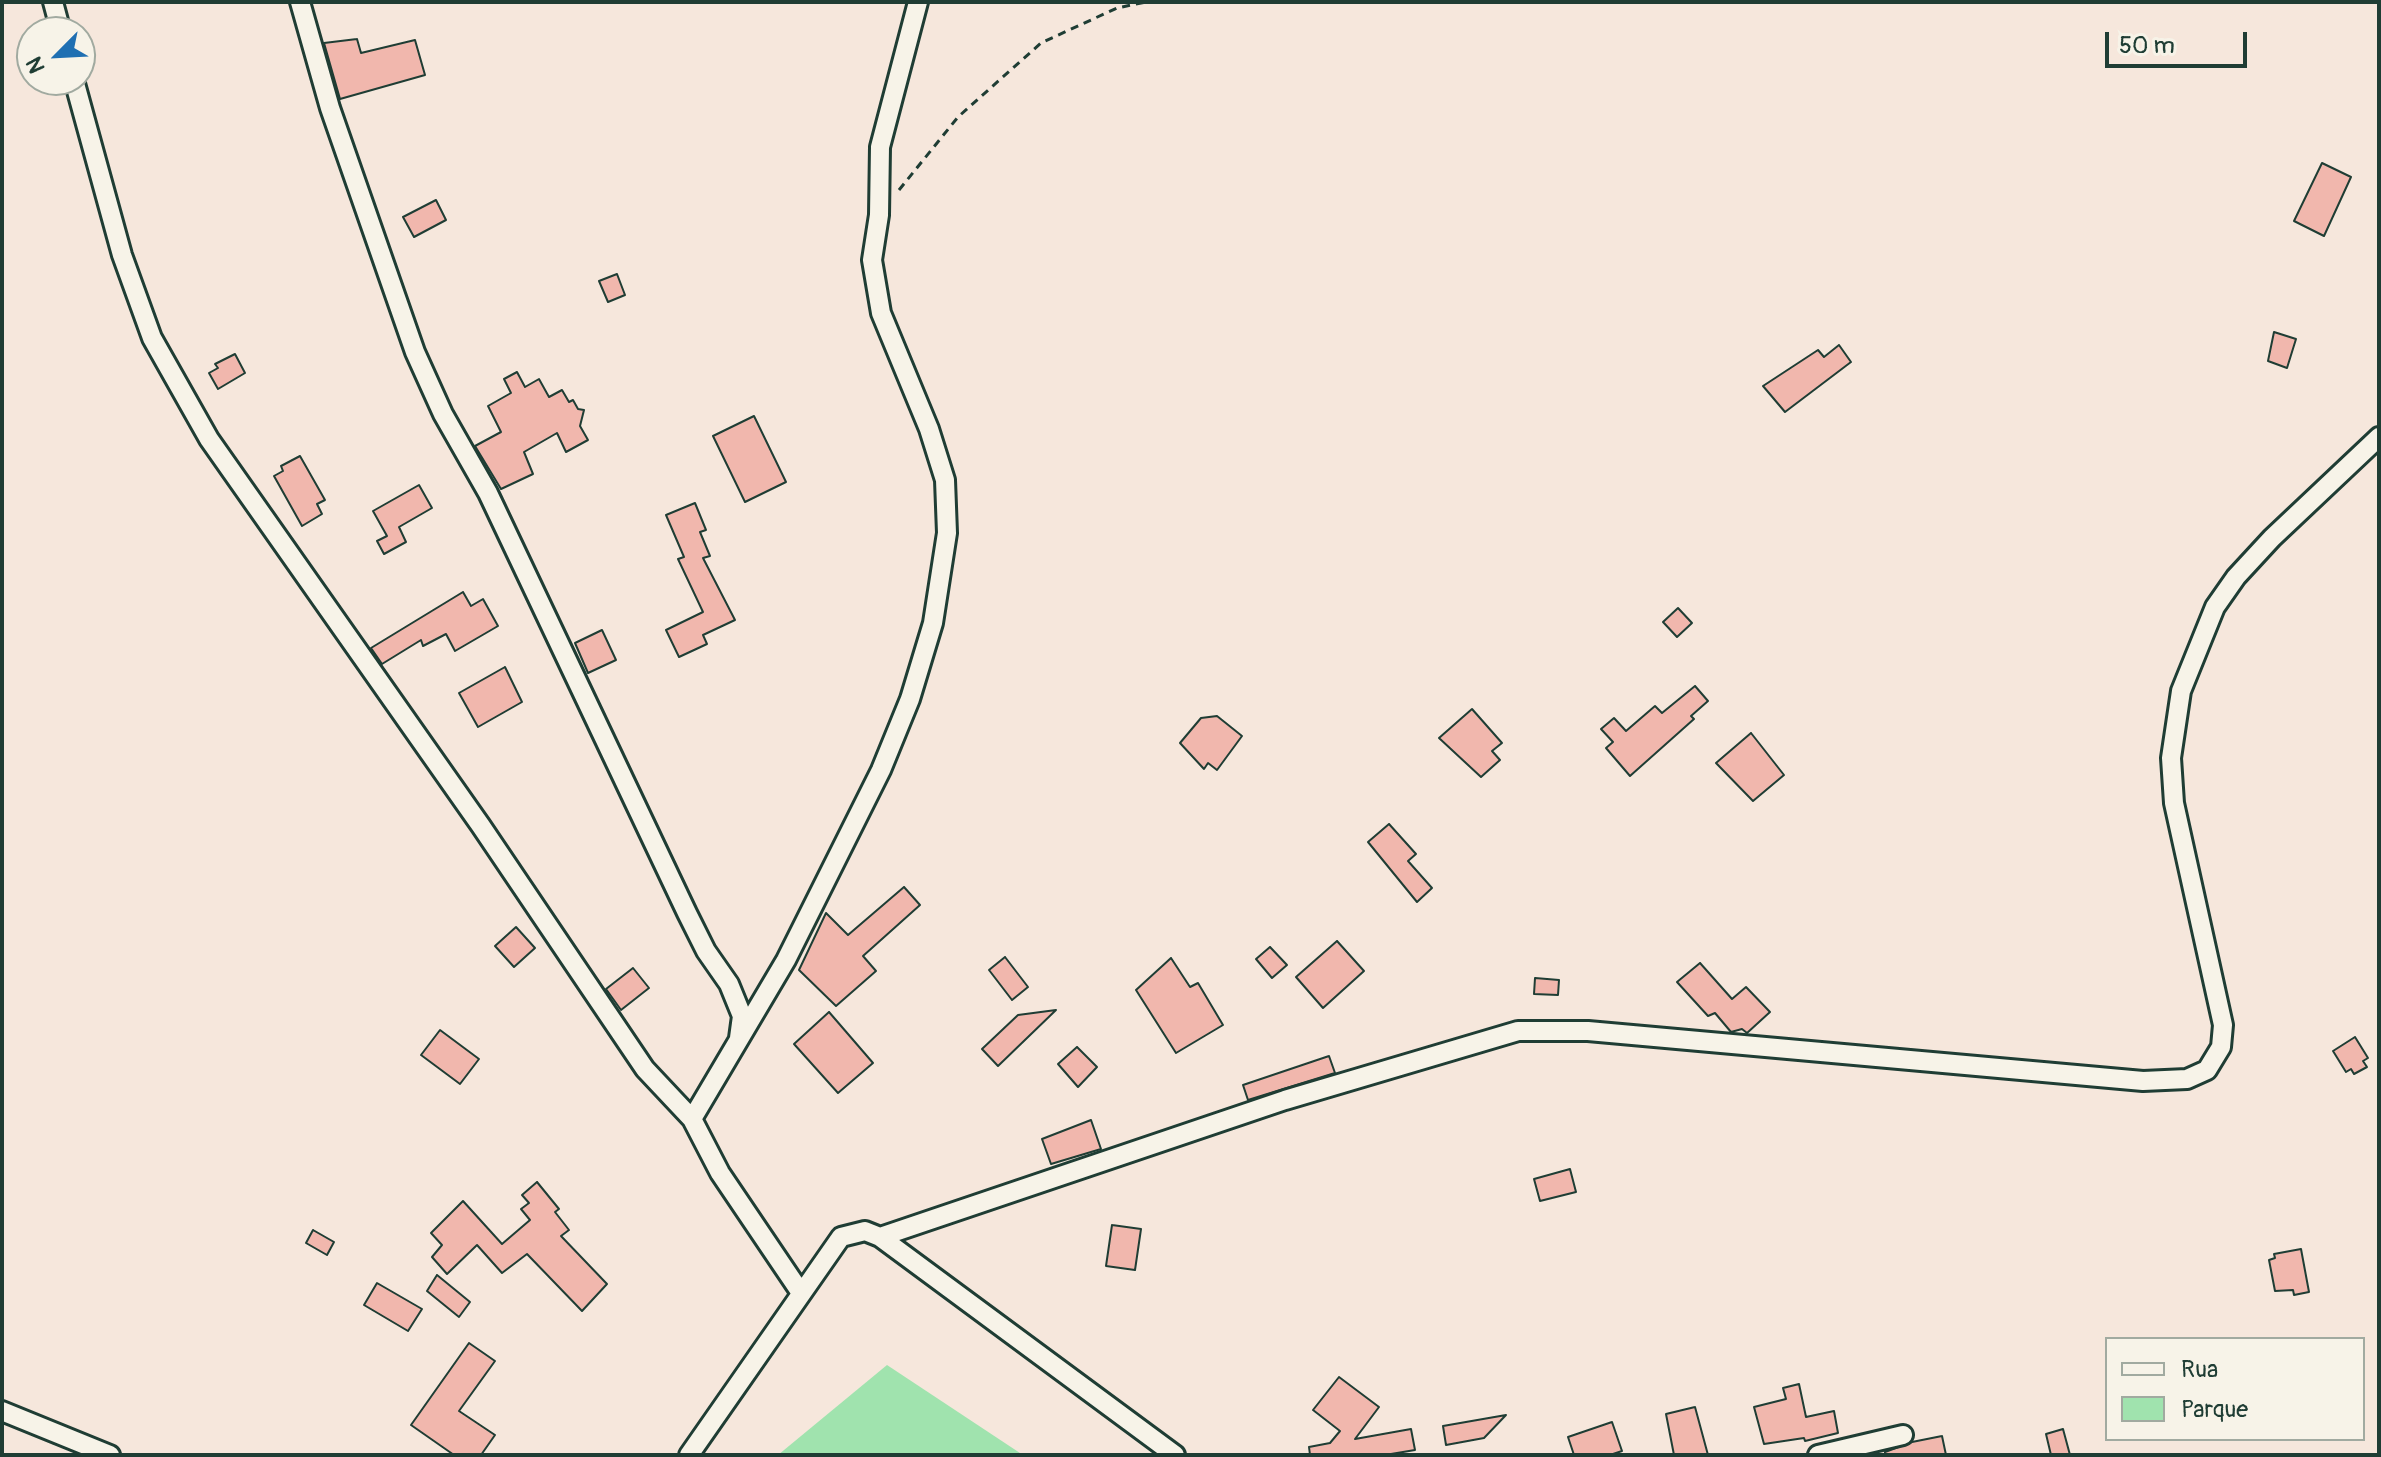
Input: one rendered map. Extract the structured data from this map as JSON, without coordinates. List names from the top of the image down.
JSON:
{
  "legend": ["Rua", "Parque"],
  "scale_bar": "50 m",
  "north": "bottom left"
}
